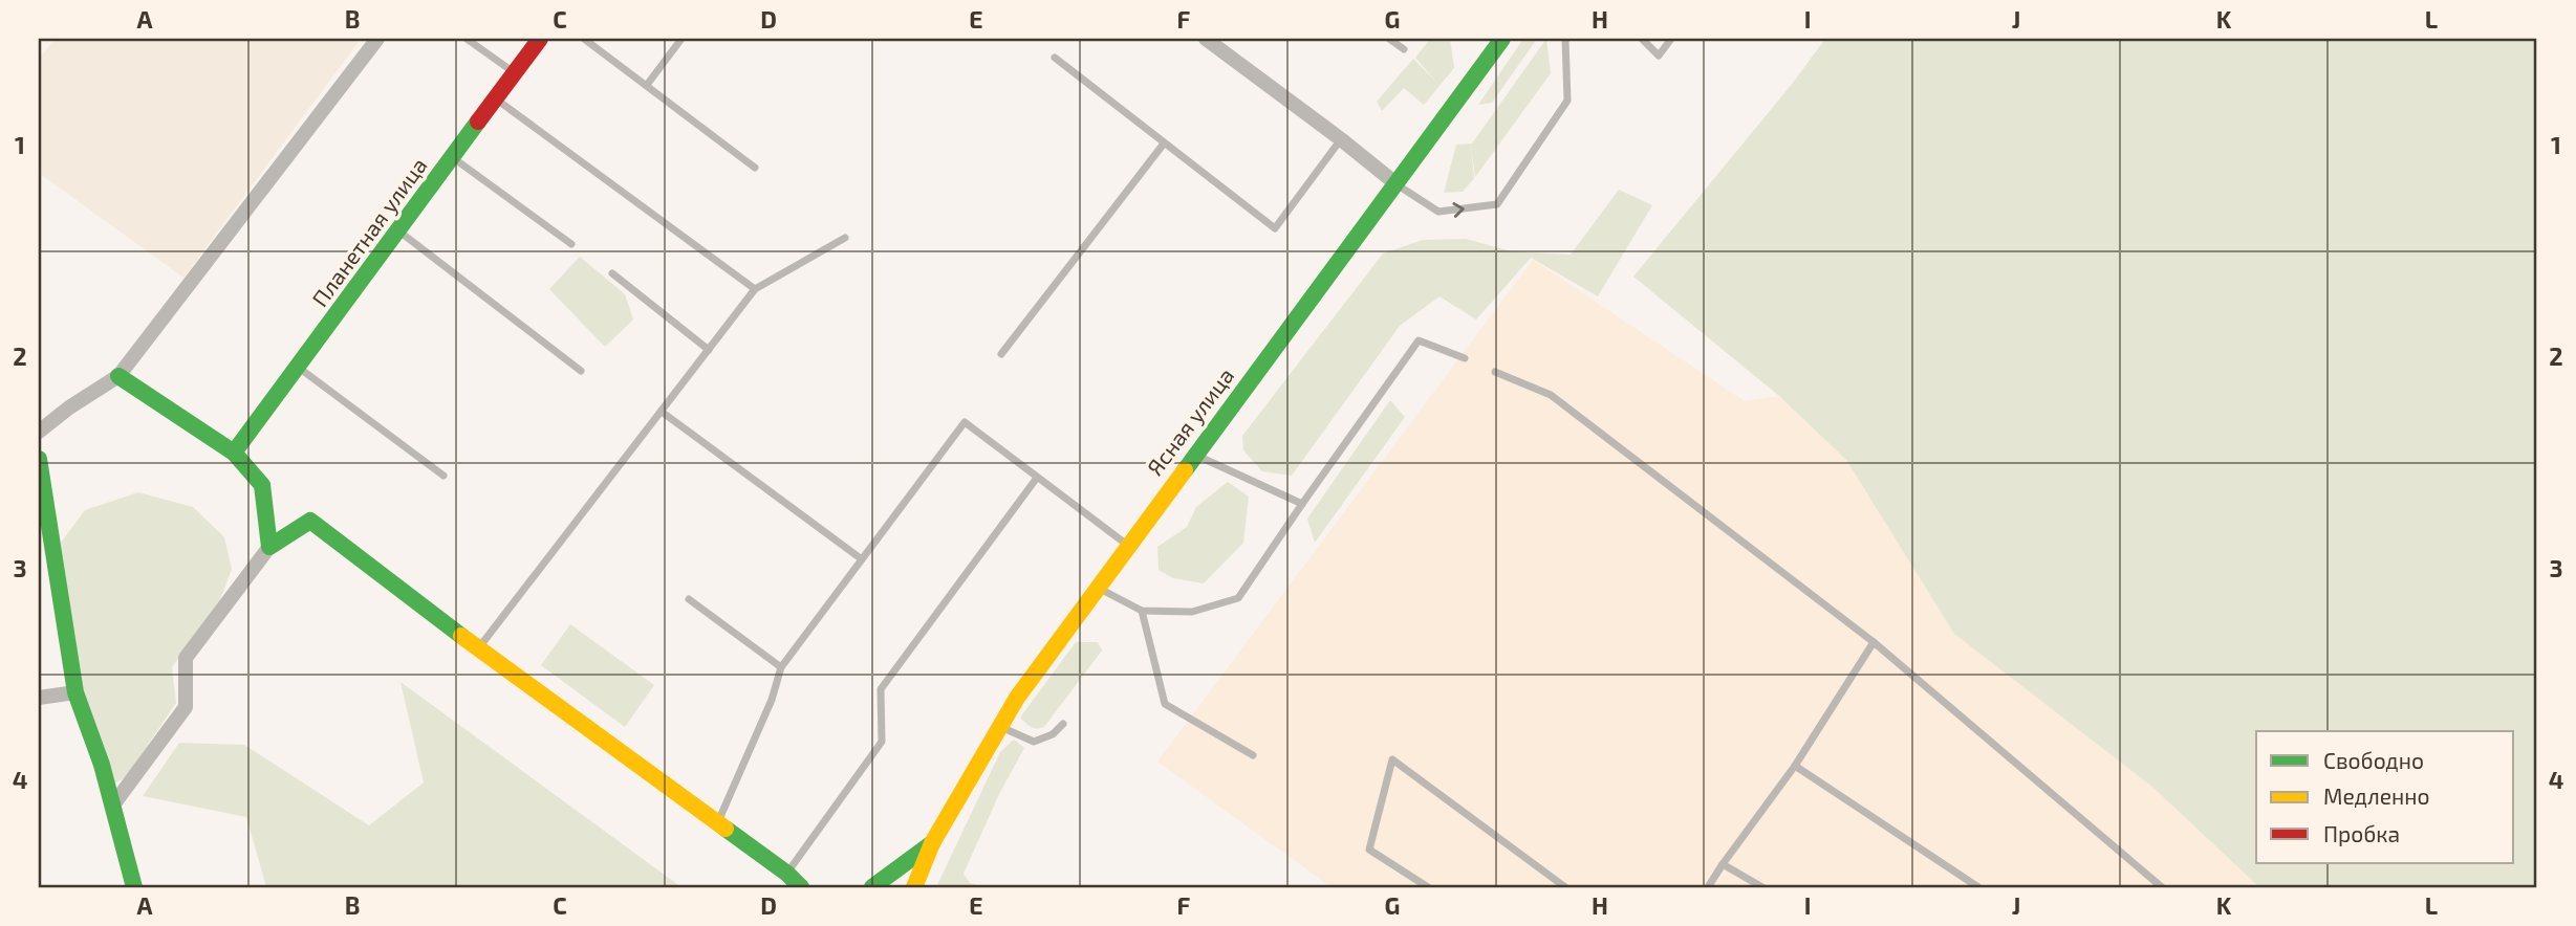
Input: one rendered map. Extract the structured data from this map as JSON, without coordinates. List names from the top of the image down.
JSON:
{
  "streets": {
    "street": ["Планетная улица", "Ясная улица"]
  },
  "legend": ["Свободно", "Медленно", "Пробка"],
  "grid": {
    "columns": [
      "A",
      "B",
      "C",
      "D",
      "E",
      "F",
      "G",
      "H",
      "I",
      "J",
      "K",
      "L"
    ],
    "rows": [
      "1",
      "2",
      "3",
      "4"
    ]
  }
}
